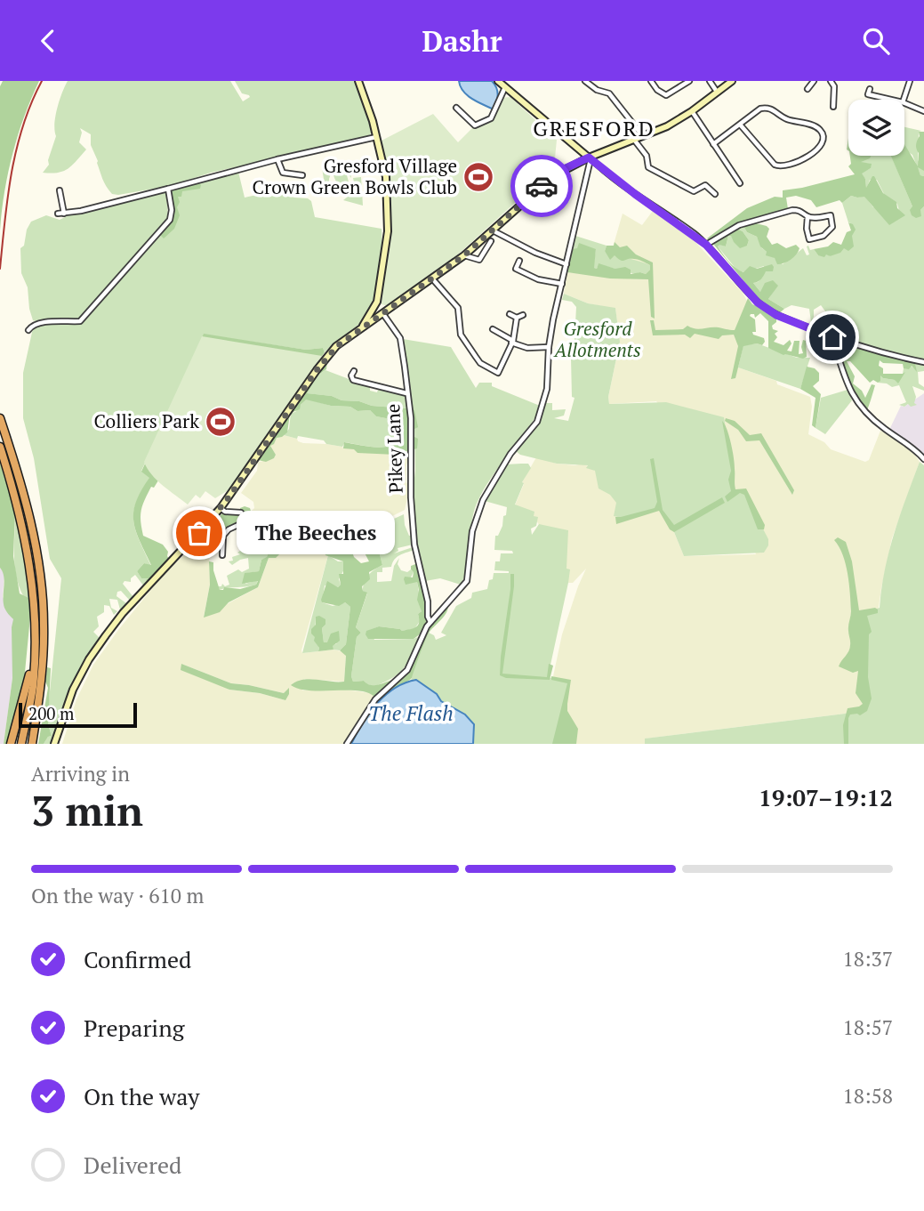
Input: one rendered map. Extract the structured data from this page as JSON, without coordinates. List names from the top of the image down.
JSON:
{
  "streets": {
    "street": ["Pikey Lane"]
  },
  "districts": ["GRESFORD"],
  "water": ["The Flash"],
  "parks": ["Gresford Allotments"],
  "places": {
    "sports": ["Gresford Village Crown Green Bowls Club", "Colliers Park"],
    "other": ["The Beeches"]
  },
  "scale_bar": "200 m",
  "page": {
    "header": "Dashr",
    "bubble": "The Beeches",
    "scale": "200 m",
    "heading": ["3 min", "Arriving in", "19:07–19:12"],
    "bar": "On the way · 610 m",
    "list": [
      ["Confirmed", "18:37"],
      ["Preparing", "18:57"],
      ["On the way", "18:58"],
      "Delivered"
    ]
  }
}
